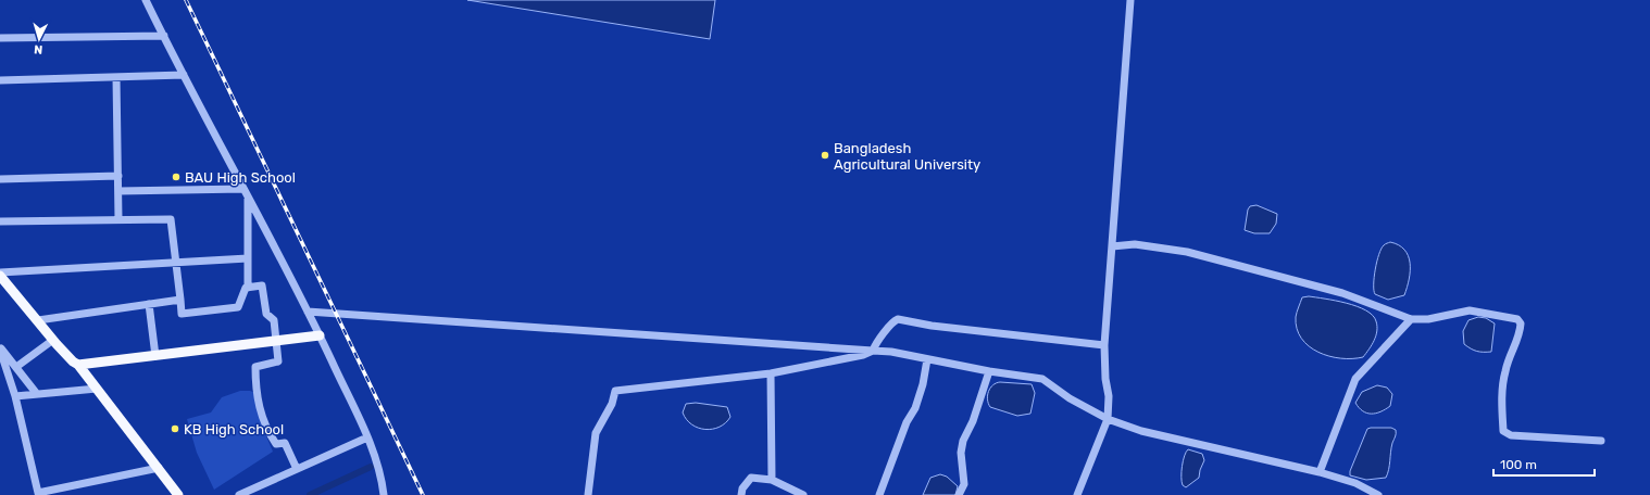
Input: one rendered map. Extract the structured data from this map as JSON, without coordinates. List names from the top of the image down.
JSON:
{
  "places": ["Bangladesh Agricultural University", "BAU High School", "KB High School"],
  "scale_bar": "100 m",
  "north": "bottom"
}
